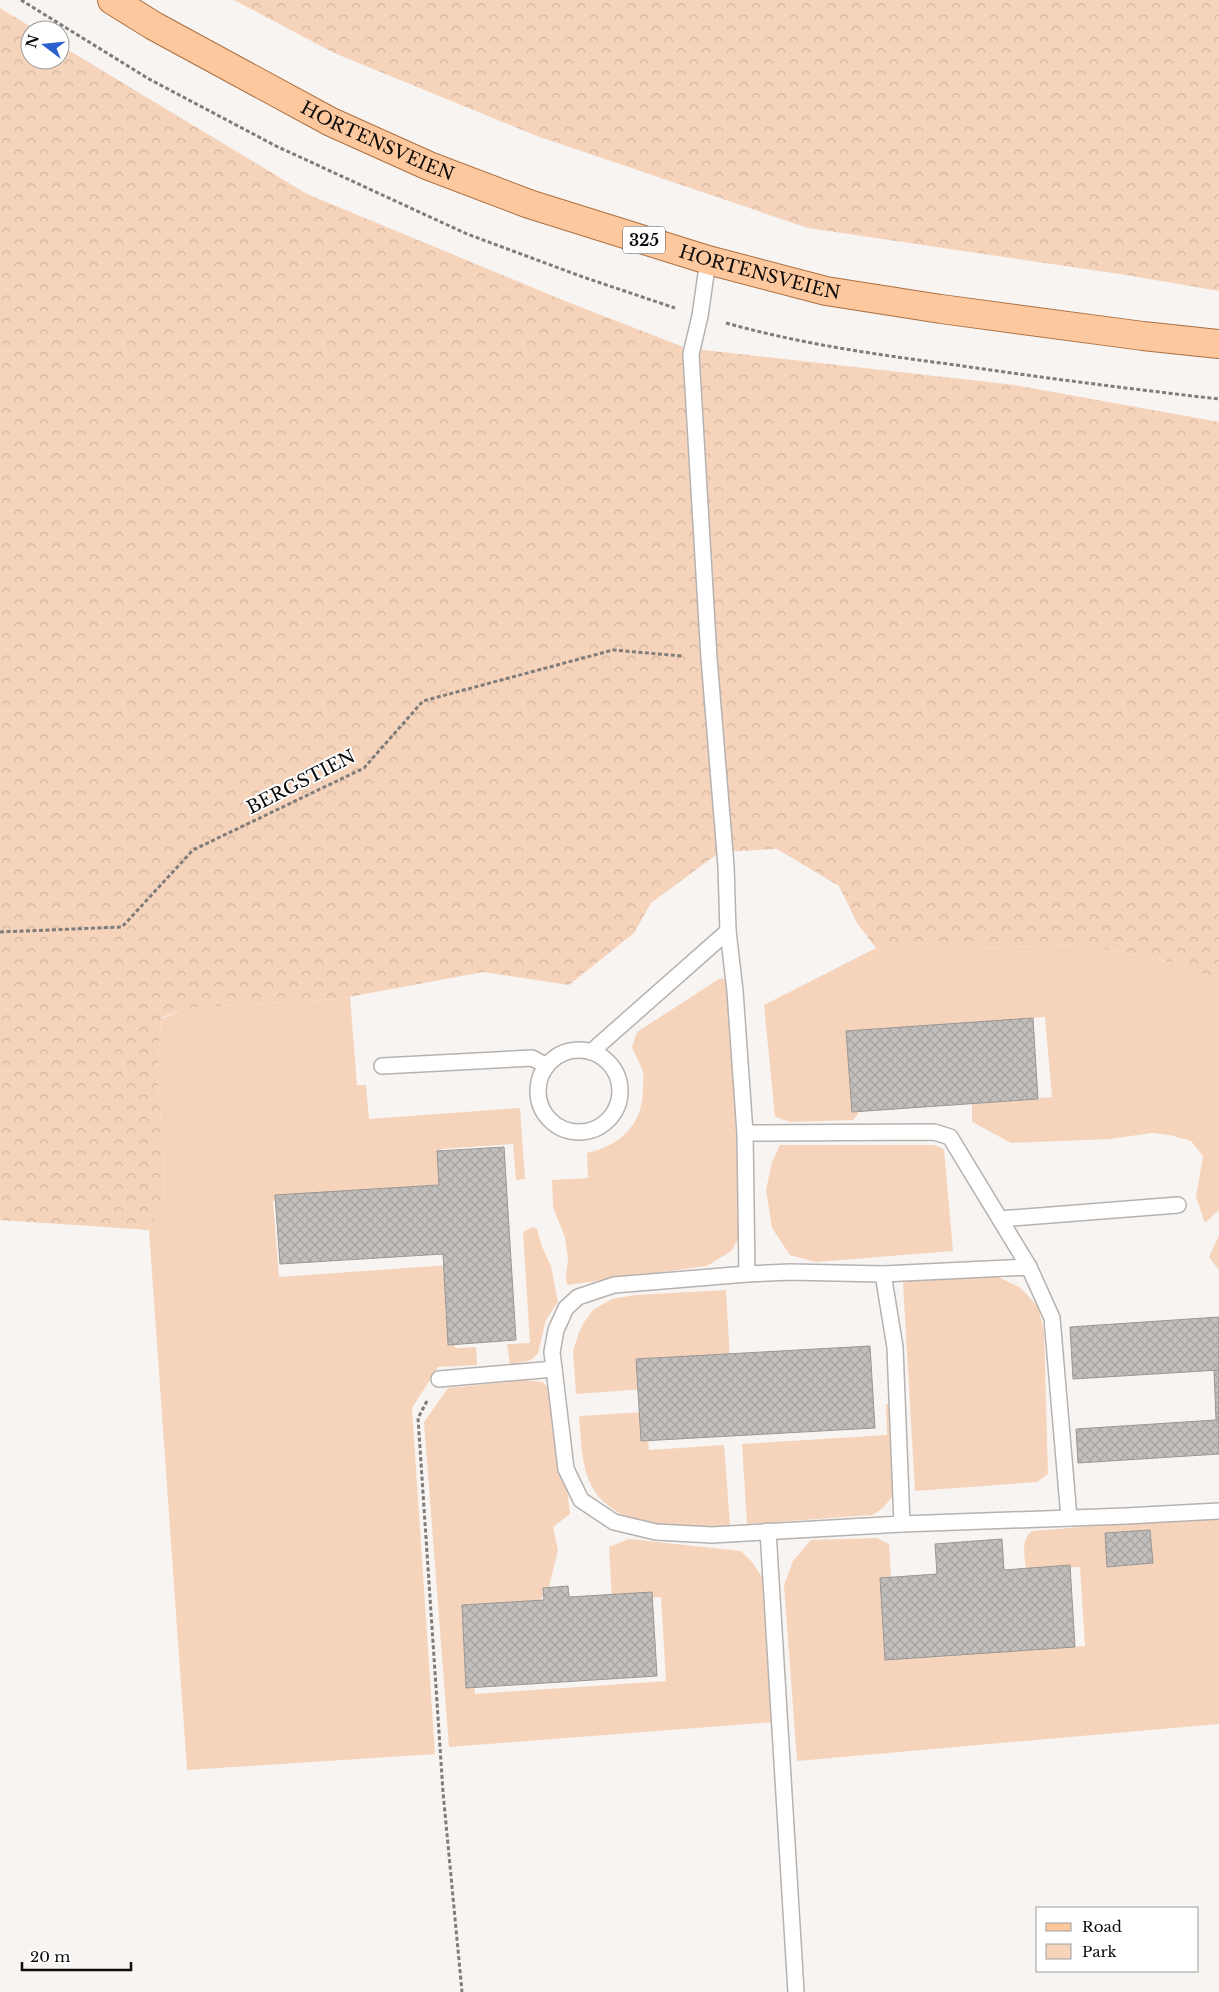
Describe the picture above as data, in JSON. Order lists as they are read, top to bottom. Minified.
{"streets":{"main road":["HORTENSVEIEN","325"],"path":["BERGSTIEN"]},"legend":["Road","Park"],"scale_bar":"20 m","north":"left"}
